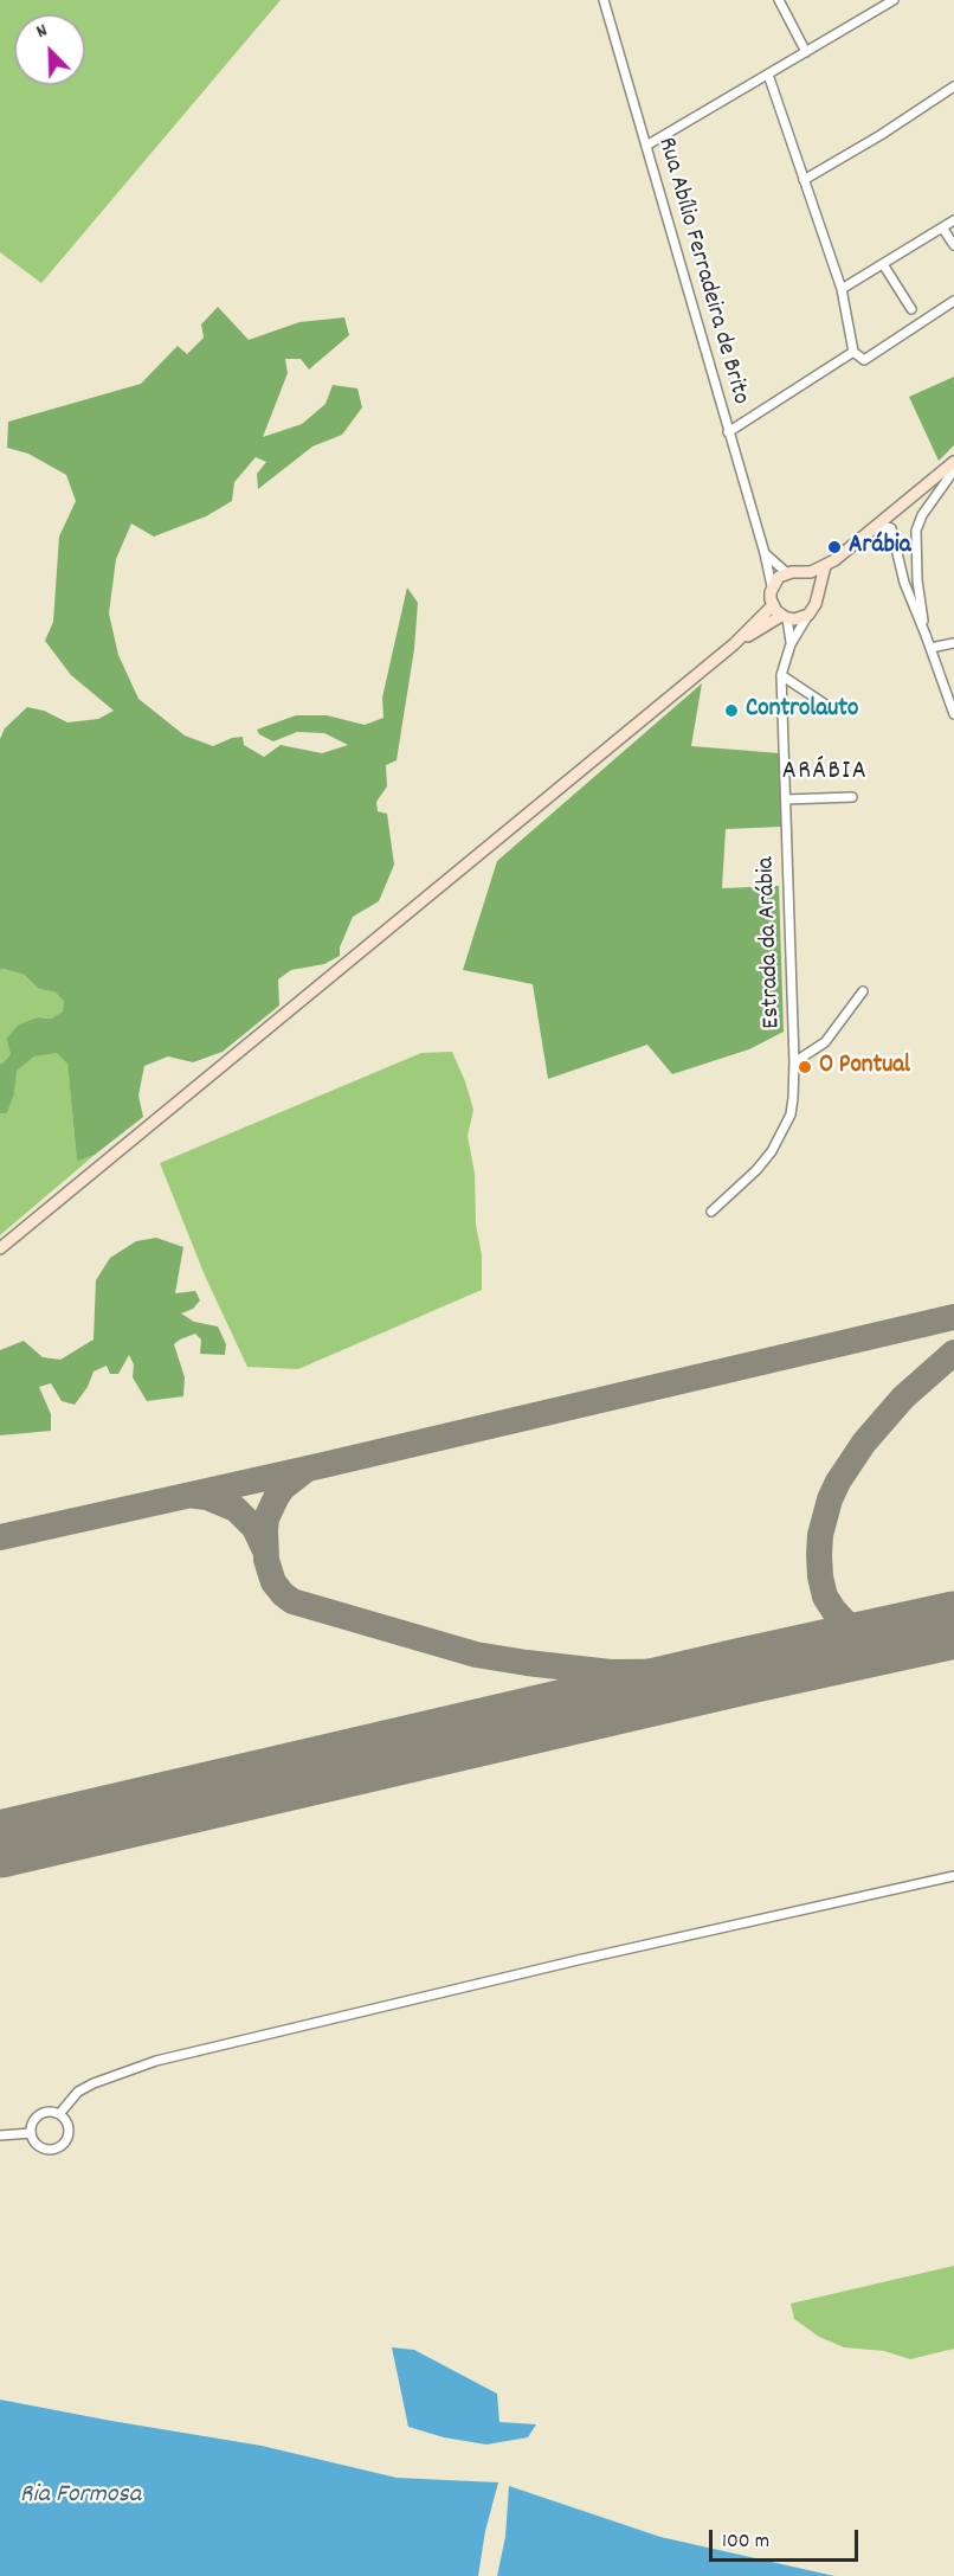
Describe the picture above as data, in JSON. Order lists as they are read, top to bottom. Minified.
{"streets":{"street":["Rua Abílio Ferradeira de Brito","Estrada da Arábia"]},"districts":["ARÁBIA"],"water":["Ria Formosa"],"places":["Arábia","Controlauto","O Pontual"],"scale_bar":"100 m","north":"top left"}
